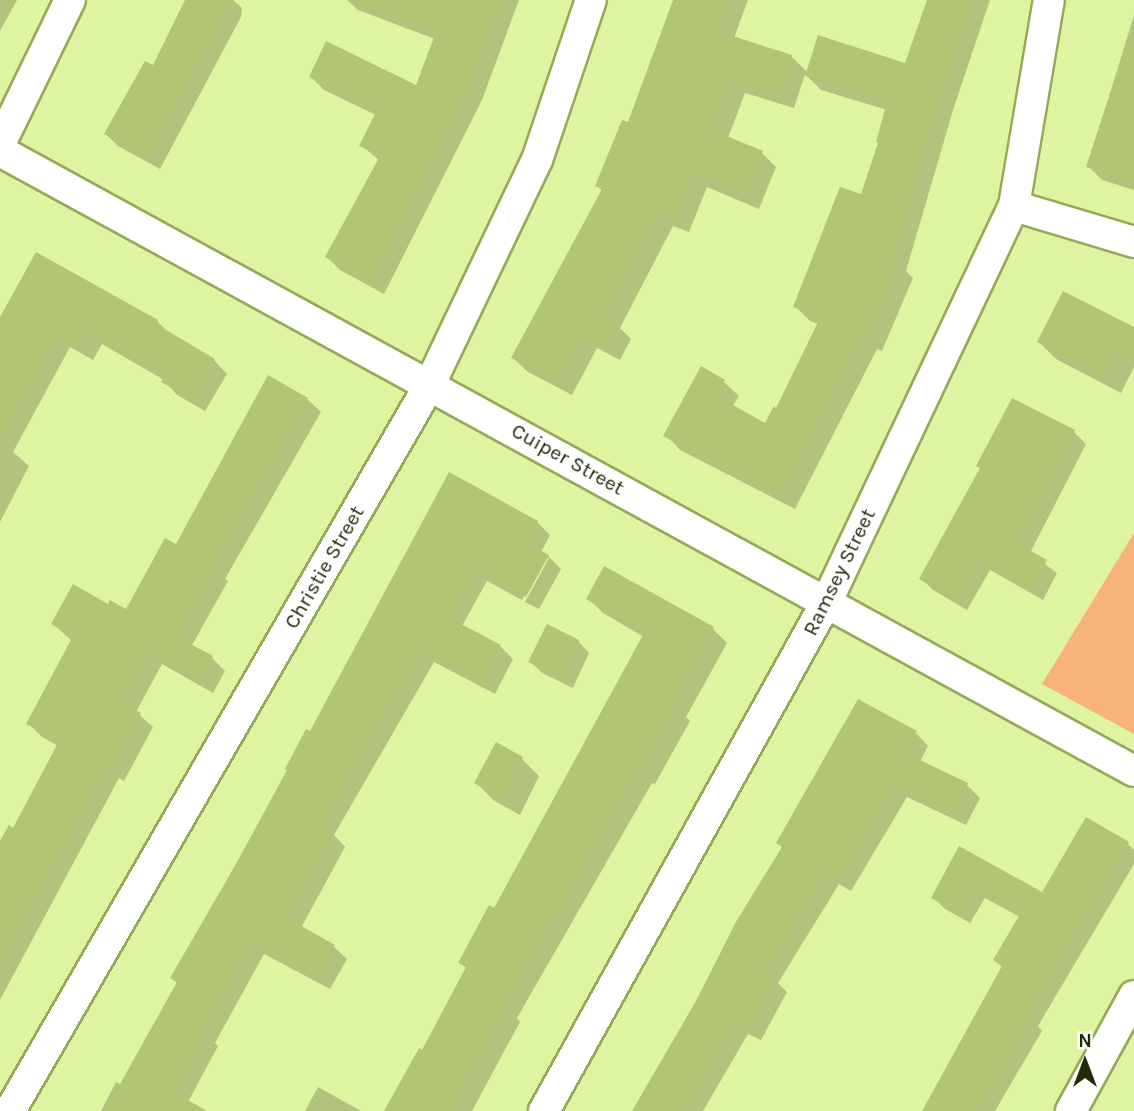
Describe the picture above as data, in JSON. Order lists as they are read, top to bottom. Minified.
{"streets":{"street":["Cuiper Street","Christie Street","Ramsey Street"]},"crossings":[["Cuiper Street","Christie Street"],["Cuiper Street","Ramsey Street"]],"north":"top"}
